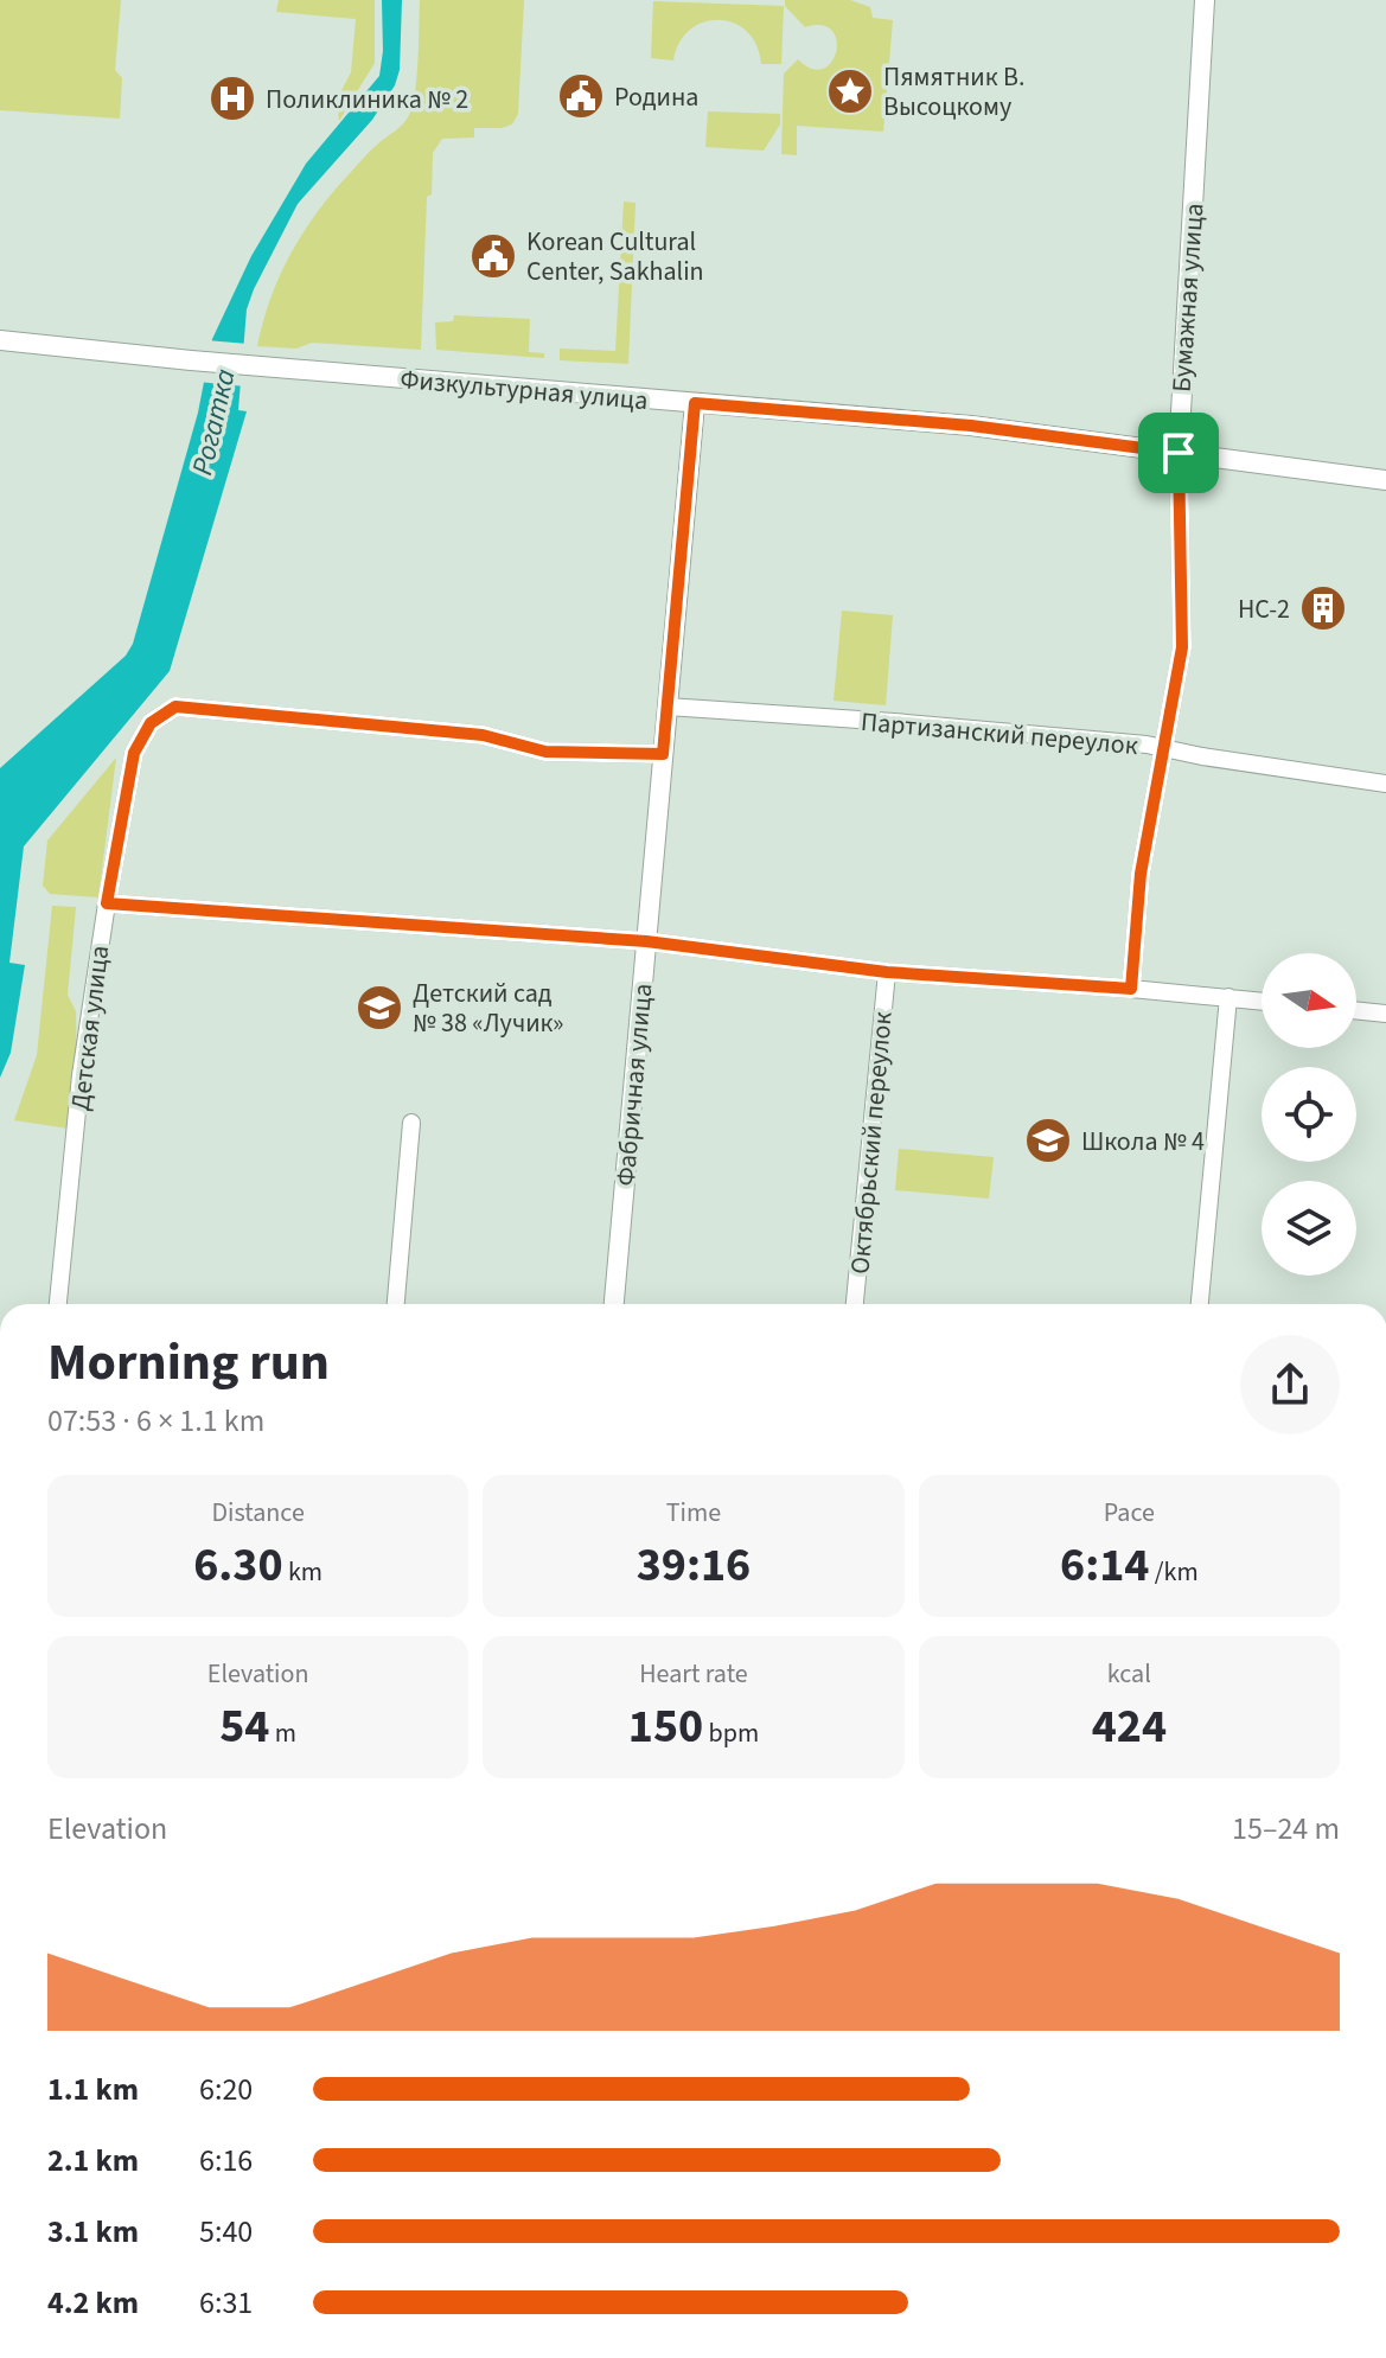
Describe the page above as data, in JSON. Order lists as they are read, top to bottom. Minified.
{"streets":{"street":["Бумажная улица","Физкультурная улица","Партизанский переулок","Детская улица","Фабричная улица","Октябрьский переулок"]},"crossings":[["Бумажная улица","Физкультурная улица"],["Бумажная улица","Партизанский переулок"],["Физкультурная улица","Фабричная улица"],["Партизанский переулок","Фабричная улица"],["Детская улица","Фабричная улица"]],"water":["Рогатка"],"places":{"place":["Пямятник В. Высоцкому"],"public building":["Родина","Korean Cultural Center, Sakhalin"],"hospital":["Поликлиника № 2"],"building":["НС-2"],"school or university":["Детский сад № 38 «Лучик»","Школа № 4"]},"north":"right","page":{"heading":["Morning run","07:53 · 6 × 1.1 km"],"stats":[["Distance","6.30 km"],["Time","39:16"],["Pace","6:14 /km"],["Elevation","54 m"],["Heart rate","150 bpm"],["kcal","424"]],"chart":["Elevation","15–24 m"],"list":[{"name":"1.1 km","note":"6:20"},{"name":"2.1 km","note":"6:16"},{"name":"3.1 km","note":"5:40"},{"name":"4.2 km","note":"6:31"}]}}
